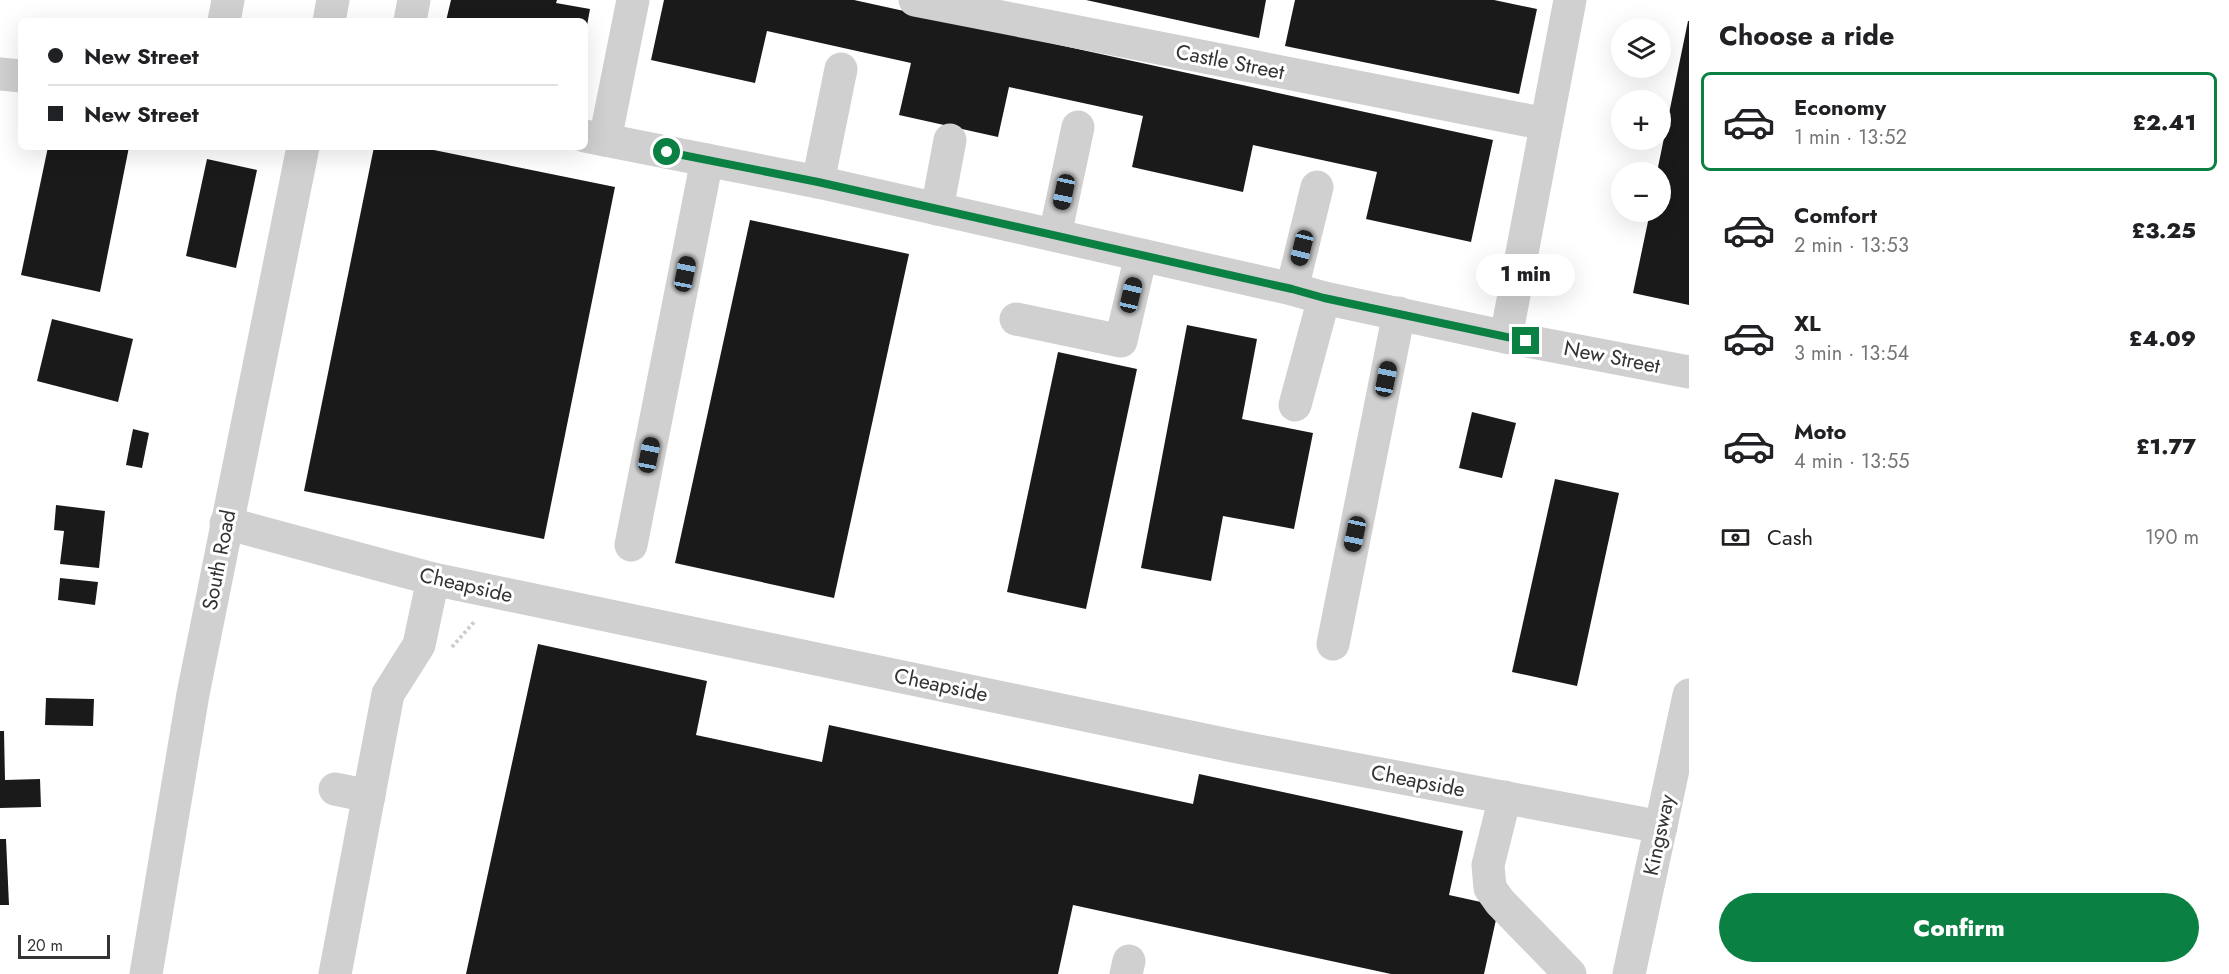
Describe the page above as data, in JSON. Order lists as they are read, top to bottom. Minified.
{"streets":{"street":["Castle Street","New Street","South Road","Cheapside","Kingsway"]},"crossings":[["South Road","Cheapside"],["Cheapside","Kingsway"]],"scale_bar":"20 m","page":{"heading":"Choose a ride","map_buttons":["+","−"],"banner":["New Street","New Street"],"list":[{"name":"Economy","note":"1 min · 13:52","value":"£2.41"},{"name":"Comfort","note":"2 min · 13:53","value":"£3.25"},{"name":"XL","note":"3 min · 13:54","value":"£4.09"},{"name":"Moto","note":"4 min · 13:55","value":"£1.77"}],"bubble":"1 min","pay":["Cash","190 m"],"buttons":"Confirm","scale":"20 m"}}
